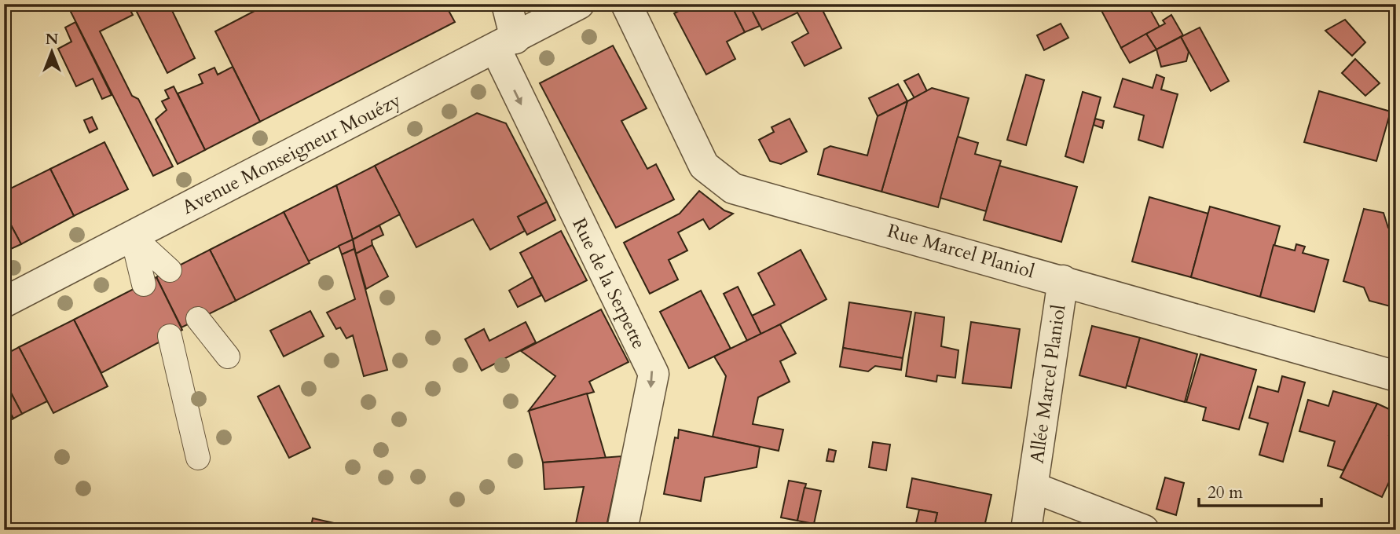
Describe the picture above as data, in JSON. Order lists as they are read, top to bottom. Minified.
{"streets":{"street":["Avenue Monseigneur Mouézy","Rue Marcel Planiol","Rue de la Serpette","Allée Marcel Planiol"]},"crossings":[["Avenue Monseigneur Mouézy","Rue de la Serpette"],["Rue Marcel Planiol","Allée Marcel Planiol"]],"one_way":["Rue de la Serpette"],"scale_bar":"20 m","north":"top"}
